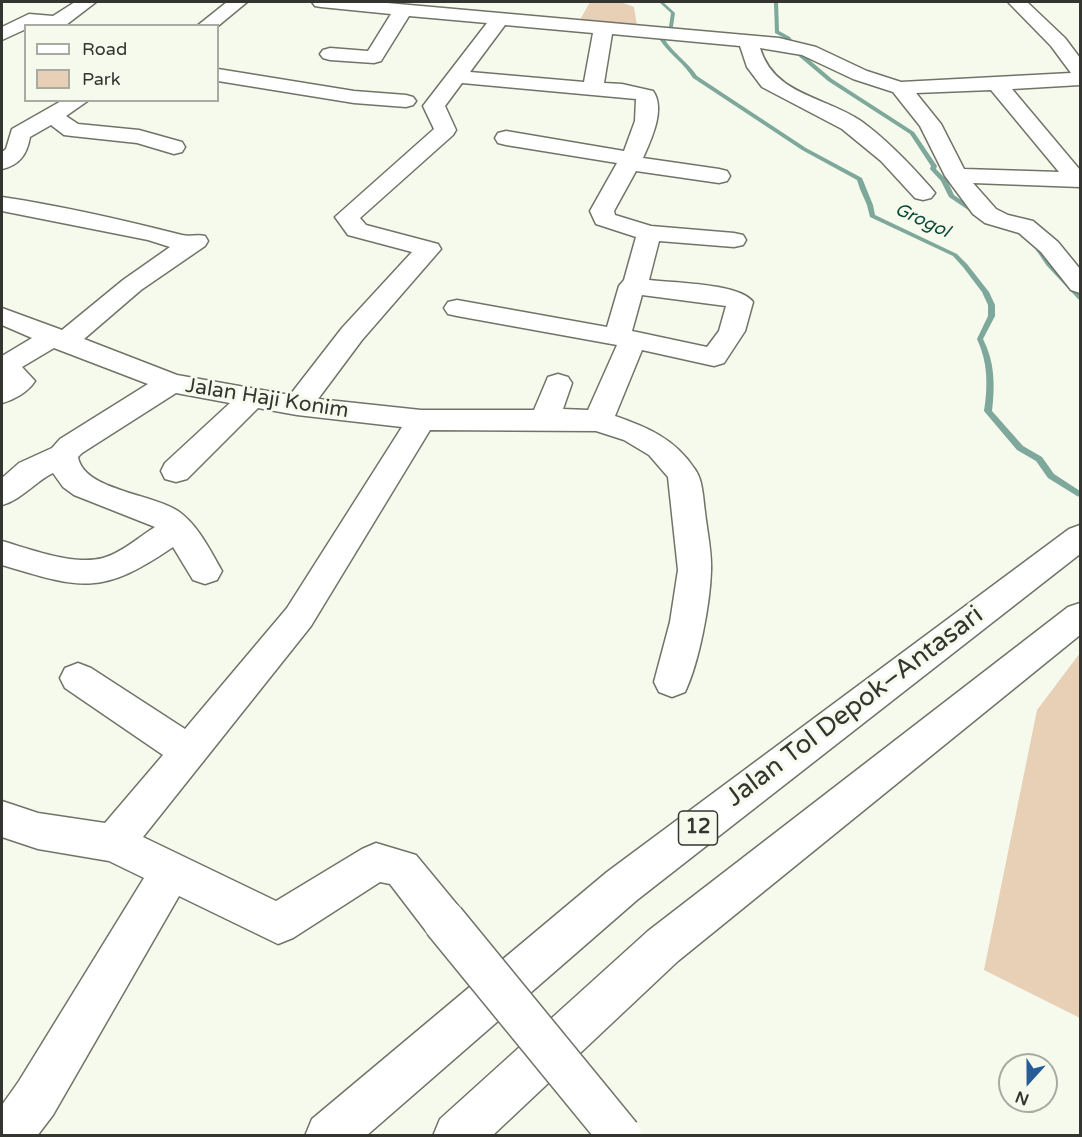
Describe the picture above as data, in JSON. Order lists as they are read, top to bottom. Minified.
{"streets":{"main road":["Jalan Haji Konim","Jalan Tol Depok–Antasari","12"]},"water":["Grogol"],"legend":["Road","Park"],"north":"bottom"}
